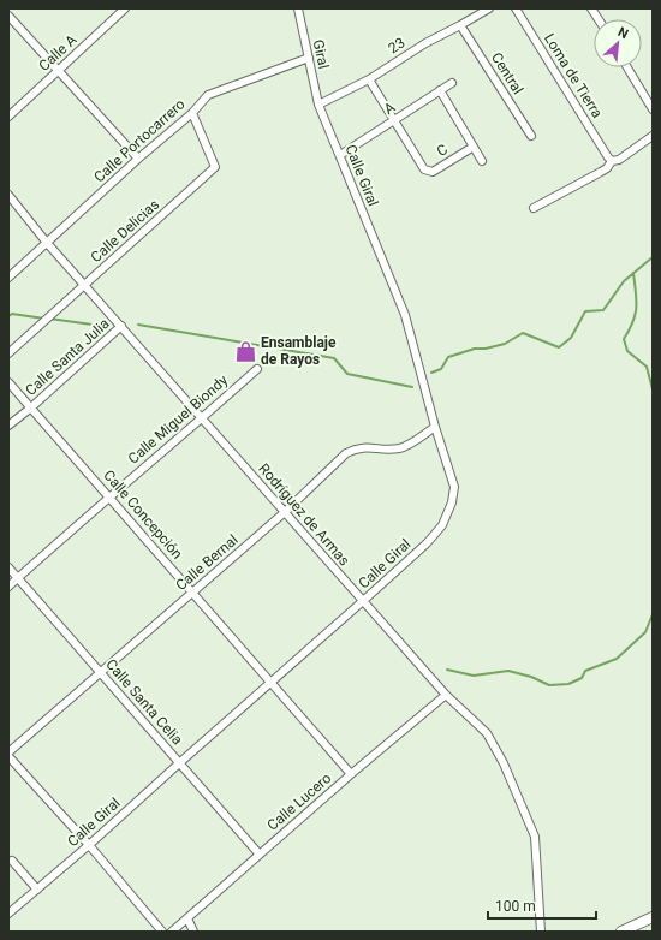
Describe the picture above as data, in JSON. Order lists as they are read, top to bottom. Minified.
{"streets":{"street":["23","Calle A","Giral","Central","Loma de Tierra","A","Calle Portocarrero","C","Calle Giral","Calle Delicias","Calle Santa Julia","Calle Miguel Biondy","Calle Concepción","Rodríguez de Armas","Calle Bernal","Calle Santa Celia","Calle Lucero"]},"crossings":[["23","Giral"],["23","Central"],["23","Calle Giral"],["Giral","Calle Portocarrero"],["Giral","Calle Giral"],["A","C"],["A","Calle Giral"],["Calle Portocarrero","Calle Delicias"],["Calle Portocarrero","Rodríguez de Armas"],["Calle Giral","Calle Concepción"],["Calle Giral","Rodríguez de Armas"],["Calle Giral","Calle Bernal"],["Calle Giral","Calle Santa Celia"],["Calle Delicias","Rodríguez de Armas"],["Calle Santa Julia","Calle Concepción"],["Calle Santa Julia","Rodríguez de Armas"],["Calle Miguel Biondy","Calle Concepción"],["Calle Miguel Biondy","Rodríguez de Armas"],["Calle Miguel Biondy","Calle Santa Celia"],["Calle Concepción","Calle Bernal"],["Calle Concepción","Calle Lucero"],["Rodríguez de Armas","Calle Bernal"],["Rodríguez de Armas","Calle Lucero"],["Calle Bernal","Calle Santa Celia"],["Calle Santa Celia","Calle Lucero"]],"places":{"shop":["Ensamblaje de Rayos"]},"scale_bar":"100 m","north":"top right"}
